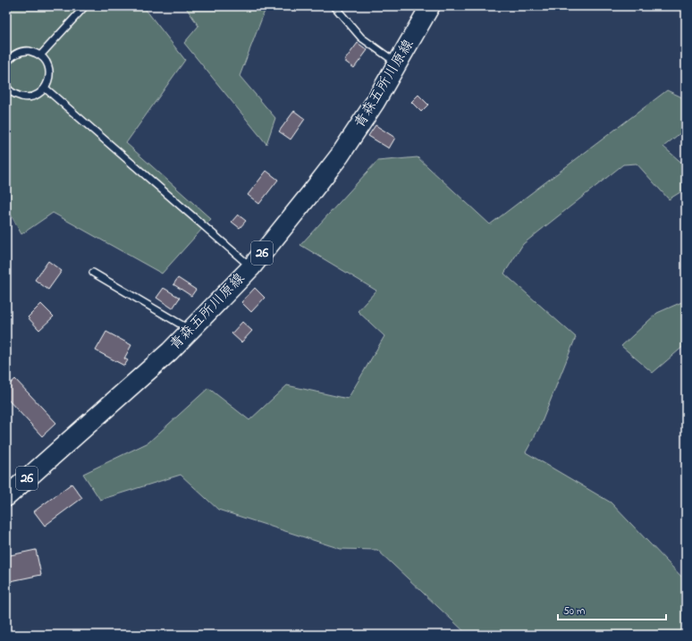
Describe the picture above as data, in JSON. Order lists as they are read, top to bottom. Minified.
{"streets":{"main road":["青森五所川原線","26"]},"scale_bar":"50 m"}
